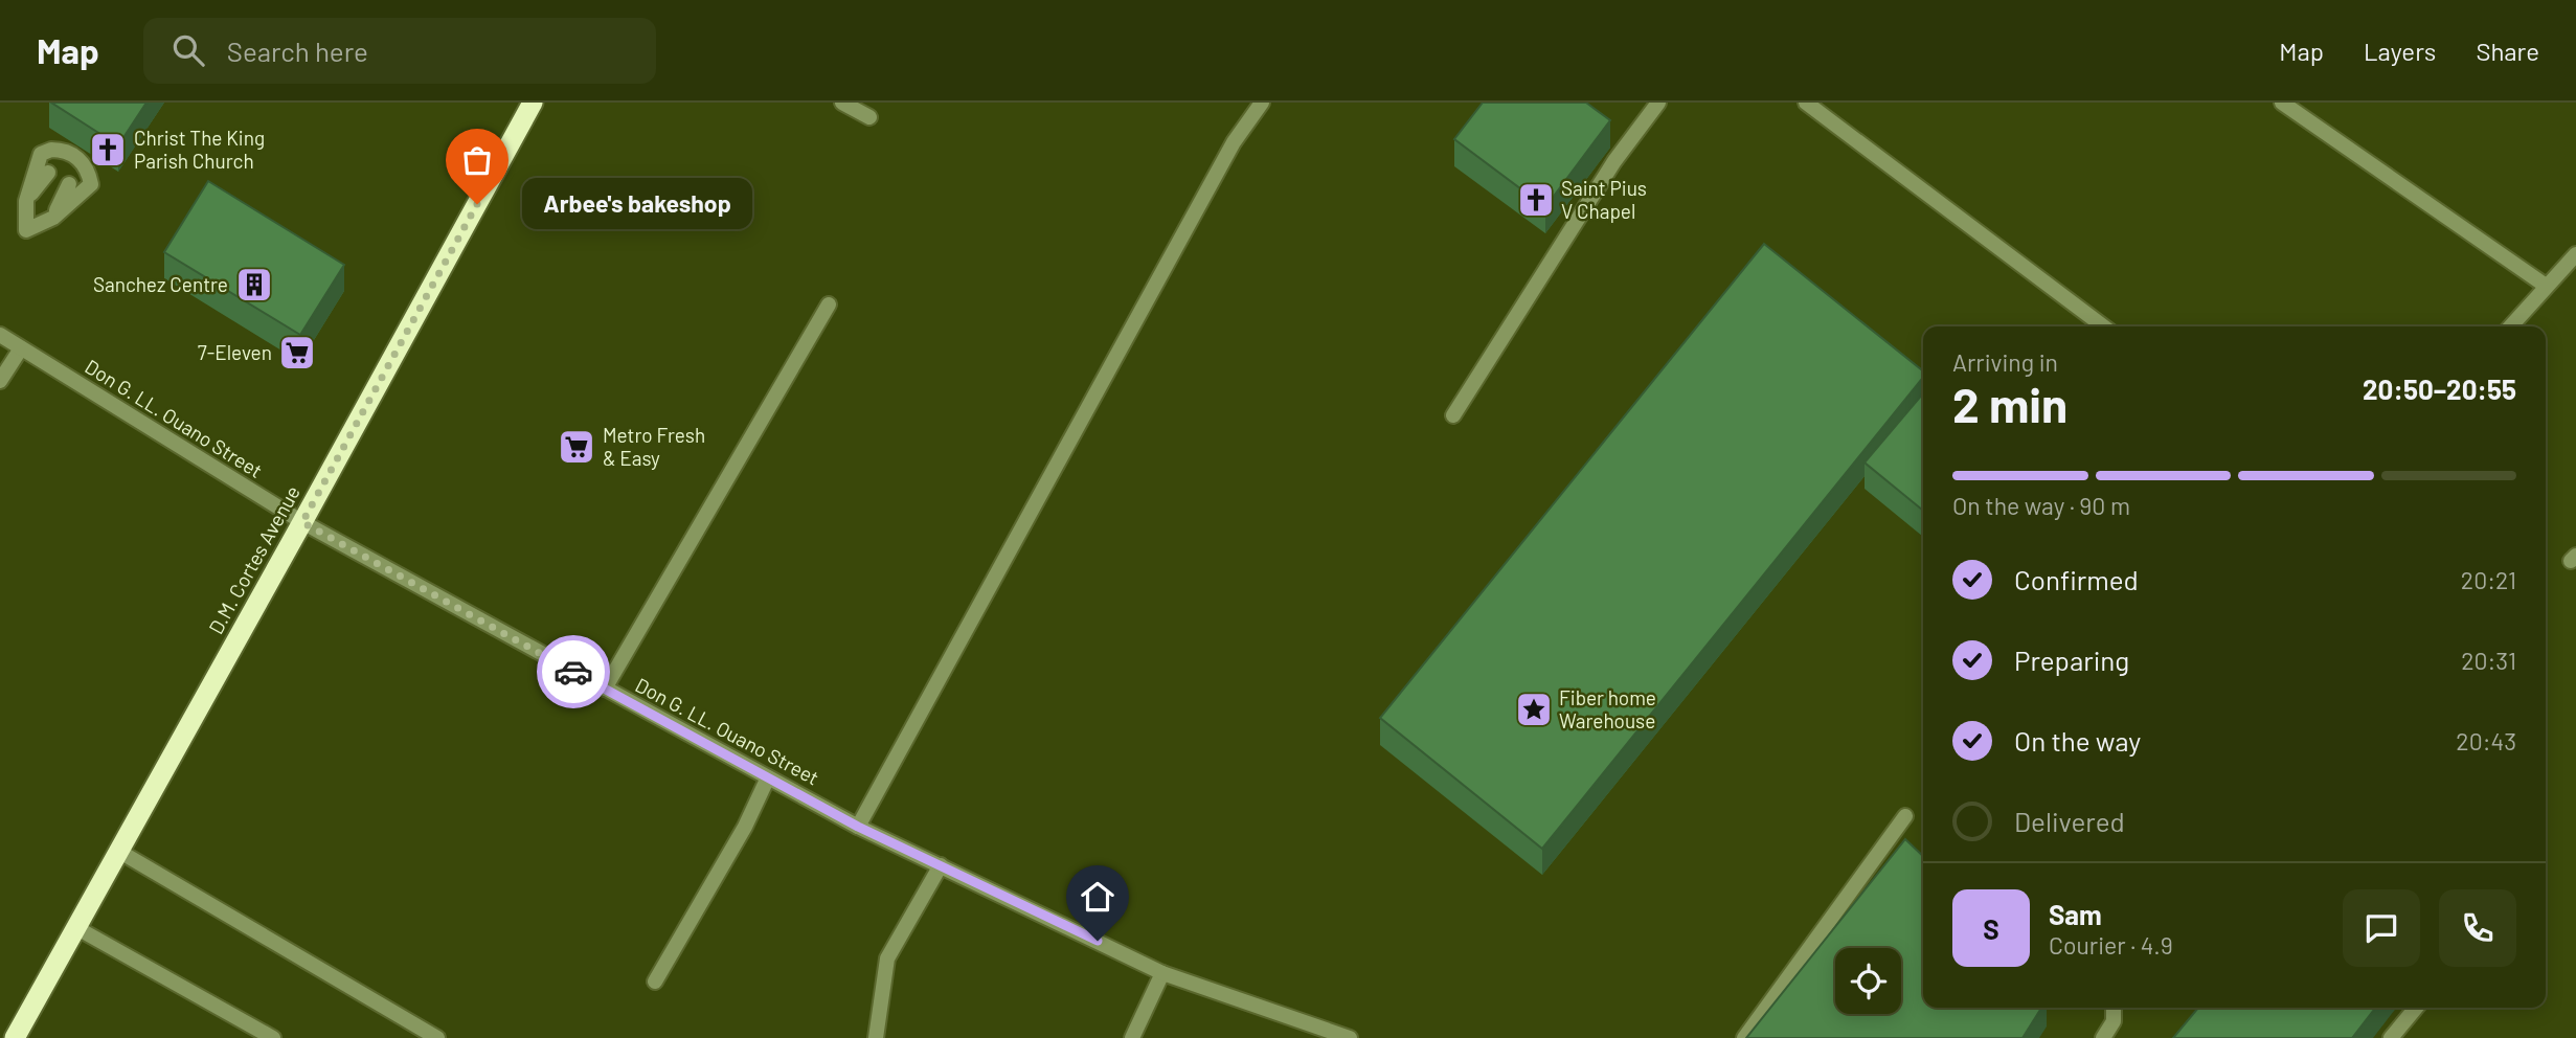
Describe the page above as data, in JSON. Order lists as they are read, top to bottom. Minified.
{"streets":{"highway":["D.M. Cortes Avenue"],"street":["Don G. LL. Ouano Street"]},"crossings":[["Don G. LL. Ouano Street","D.M. Cortes Avenue"]],"places":{"church":["Christ The King Parish Church","Saint Pius V Chapel"],"other":["Arbee's bakeshop"],"building":["Sanchez Centre"],"supermarket":["7-Eleven","Metro Fresh & Easy"],"place":["Fiber home Warehouse"]},"page":{"header":"Map","search":"Search here","nav":["Map","Layers","Share"],"bubble":"Arbee's bakeshop","heading":["2 min","Arriving in","20:50–20:55"],"panel":["Sam","Courier · 4.9"],"bar":"On the way · 90 m","list":[["Confirmed","20:21"],["Preparing","20:31"],["On the way","20:43"],"Delivered"],"round":"S"}}
